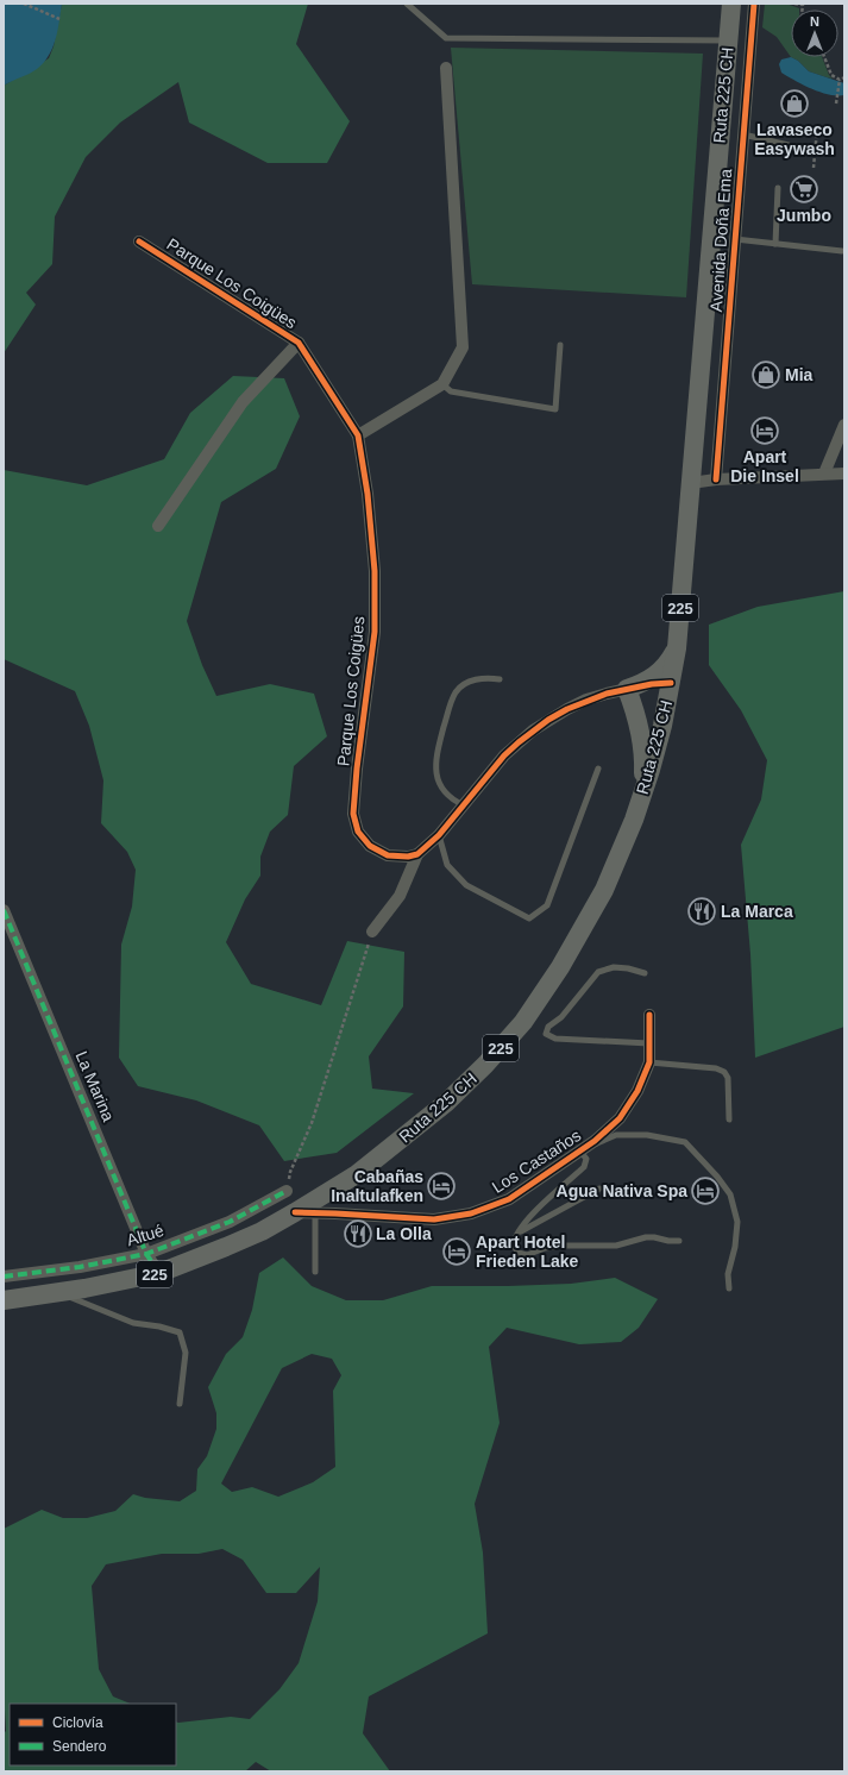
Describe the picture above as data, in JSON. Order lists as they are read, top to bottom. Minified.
{"streets":{"main road":["Ruta 225 CH","225"],"street":["Avenida Doña Ema","Parque Los Coigües","La Marina","Los Castaños","Altué"]},"crossings":[["Ruta 225 CH","225"],["Ruta 225 CH","Los Castaños"],["225","La Marina"],["225","Los Castaños"],["La Marina","Altué"]],"places":{"shop":["Lavaseco Easywash","Mia"],"supermarket":["Jumbo"],"hotel":["Apart Die Insel","Cabañas Inaltulafken","Agua Nativa Spa","Apart Hotel Frieden Lake"],"restaurant":["La Marca","La Olla"]},"legend":["Ciclovía","Sendero"],"north":"top"}
